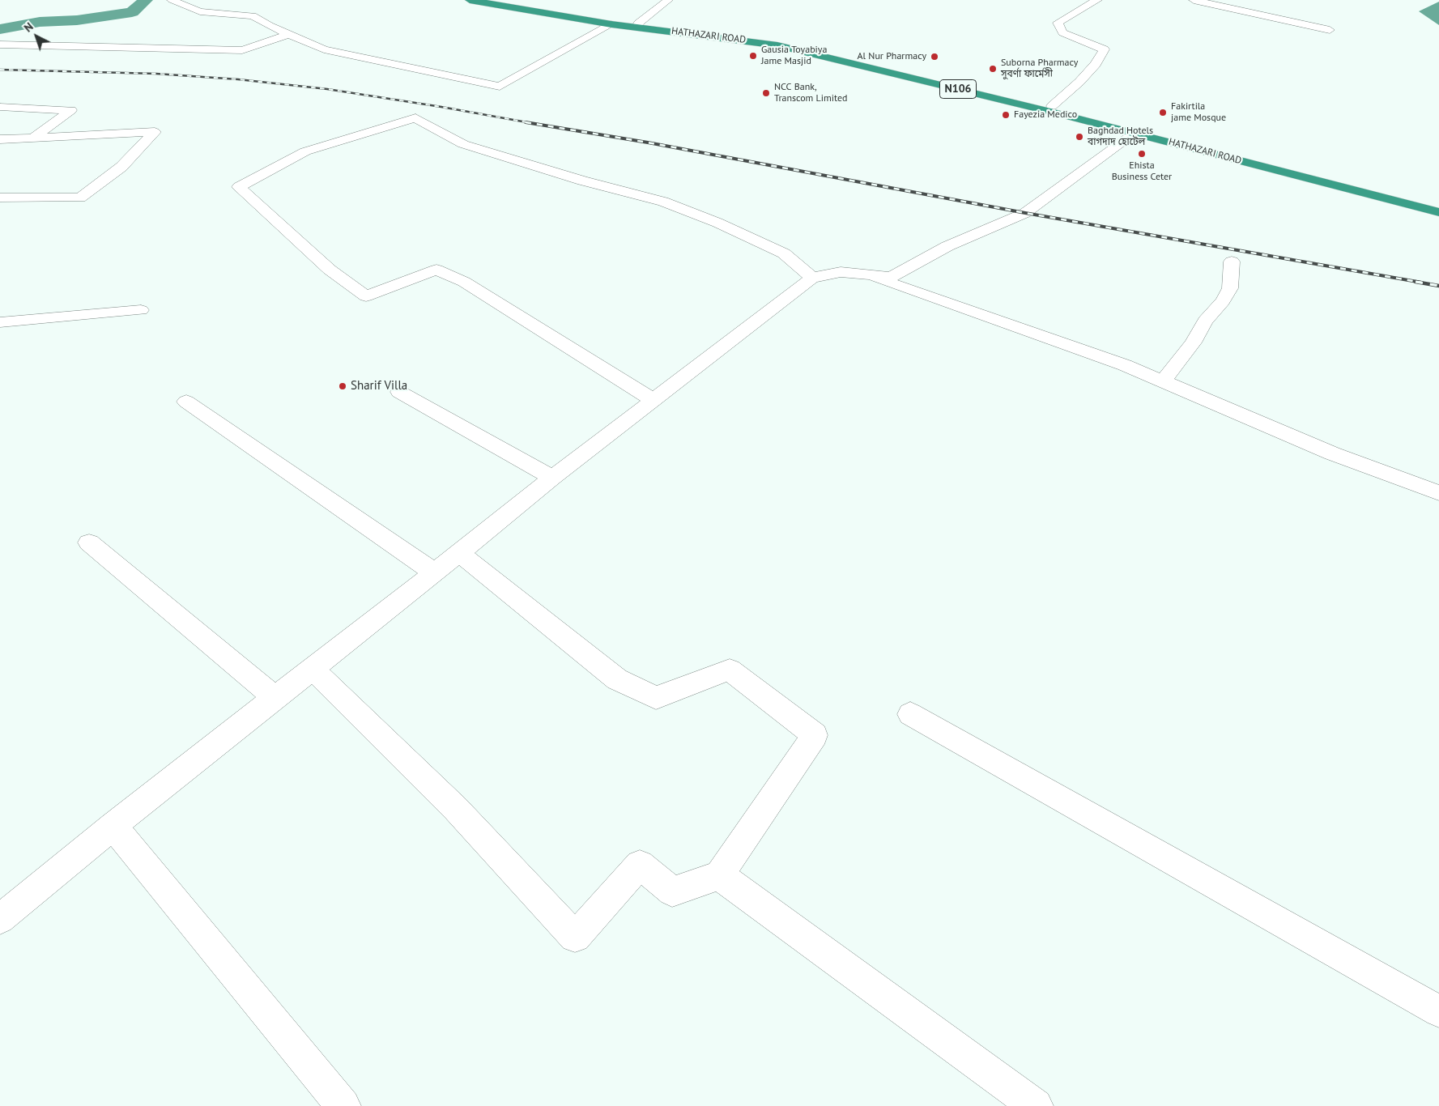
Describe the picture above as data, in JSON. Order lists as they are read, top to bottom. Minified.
{"streets":{"highway":["HATHAZARI ROAD","N106"]},"places":["Gausia Toyabiya Jame Masjid","Al Nur Pharmacy","Suborna Pharmacy সুবর্ণা ফার্মেসী","NCC Bank, Transcom Limited","Fakirtila jame Mosque","Fayezia Medico","Baghdad Hotels বাগদাদ হোটেল","Ehista Business Ceter","Sharif Villa"],"north":"top left"}
